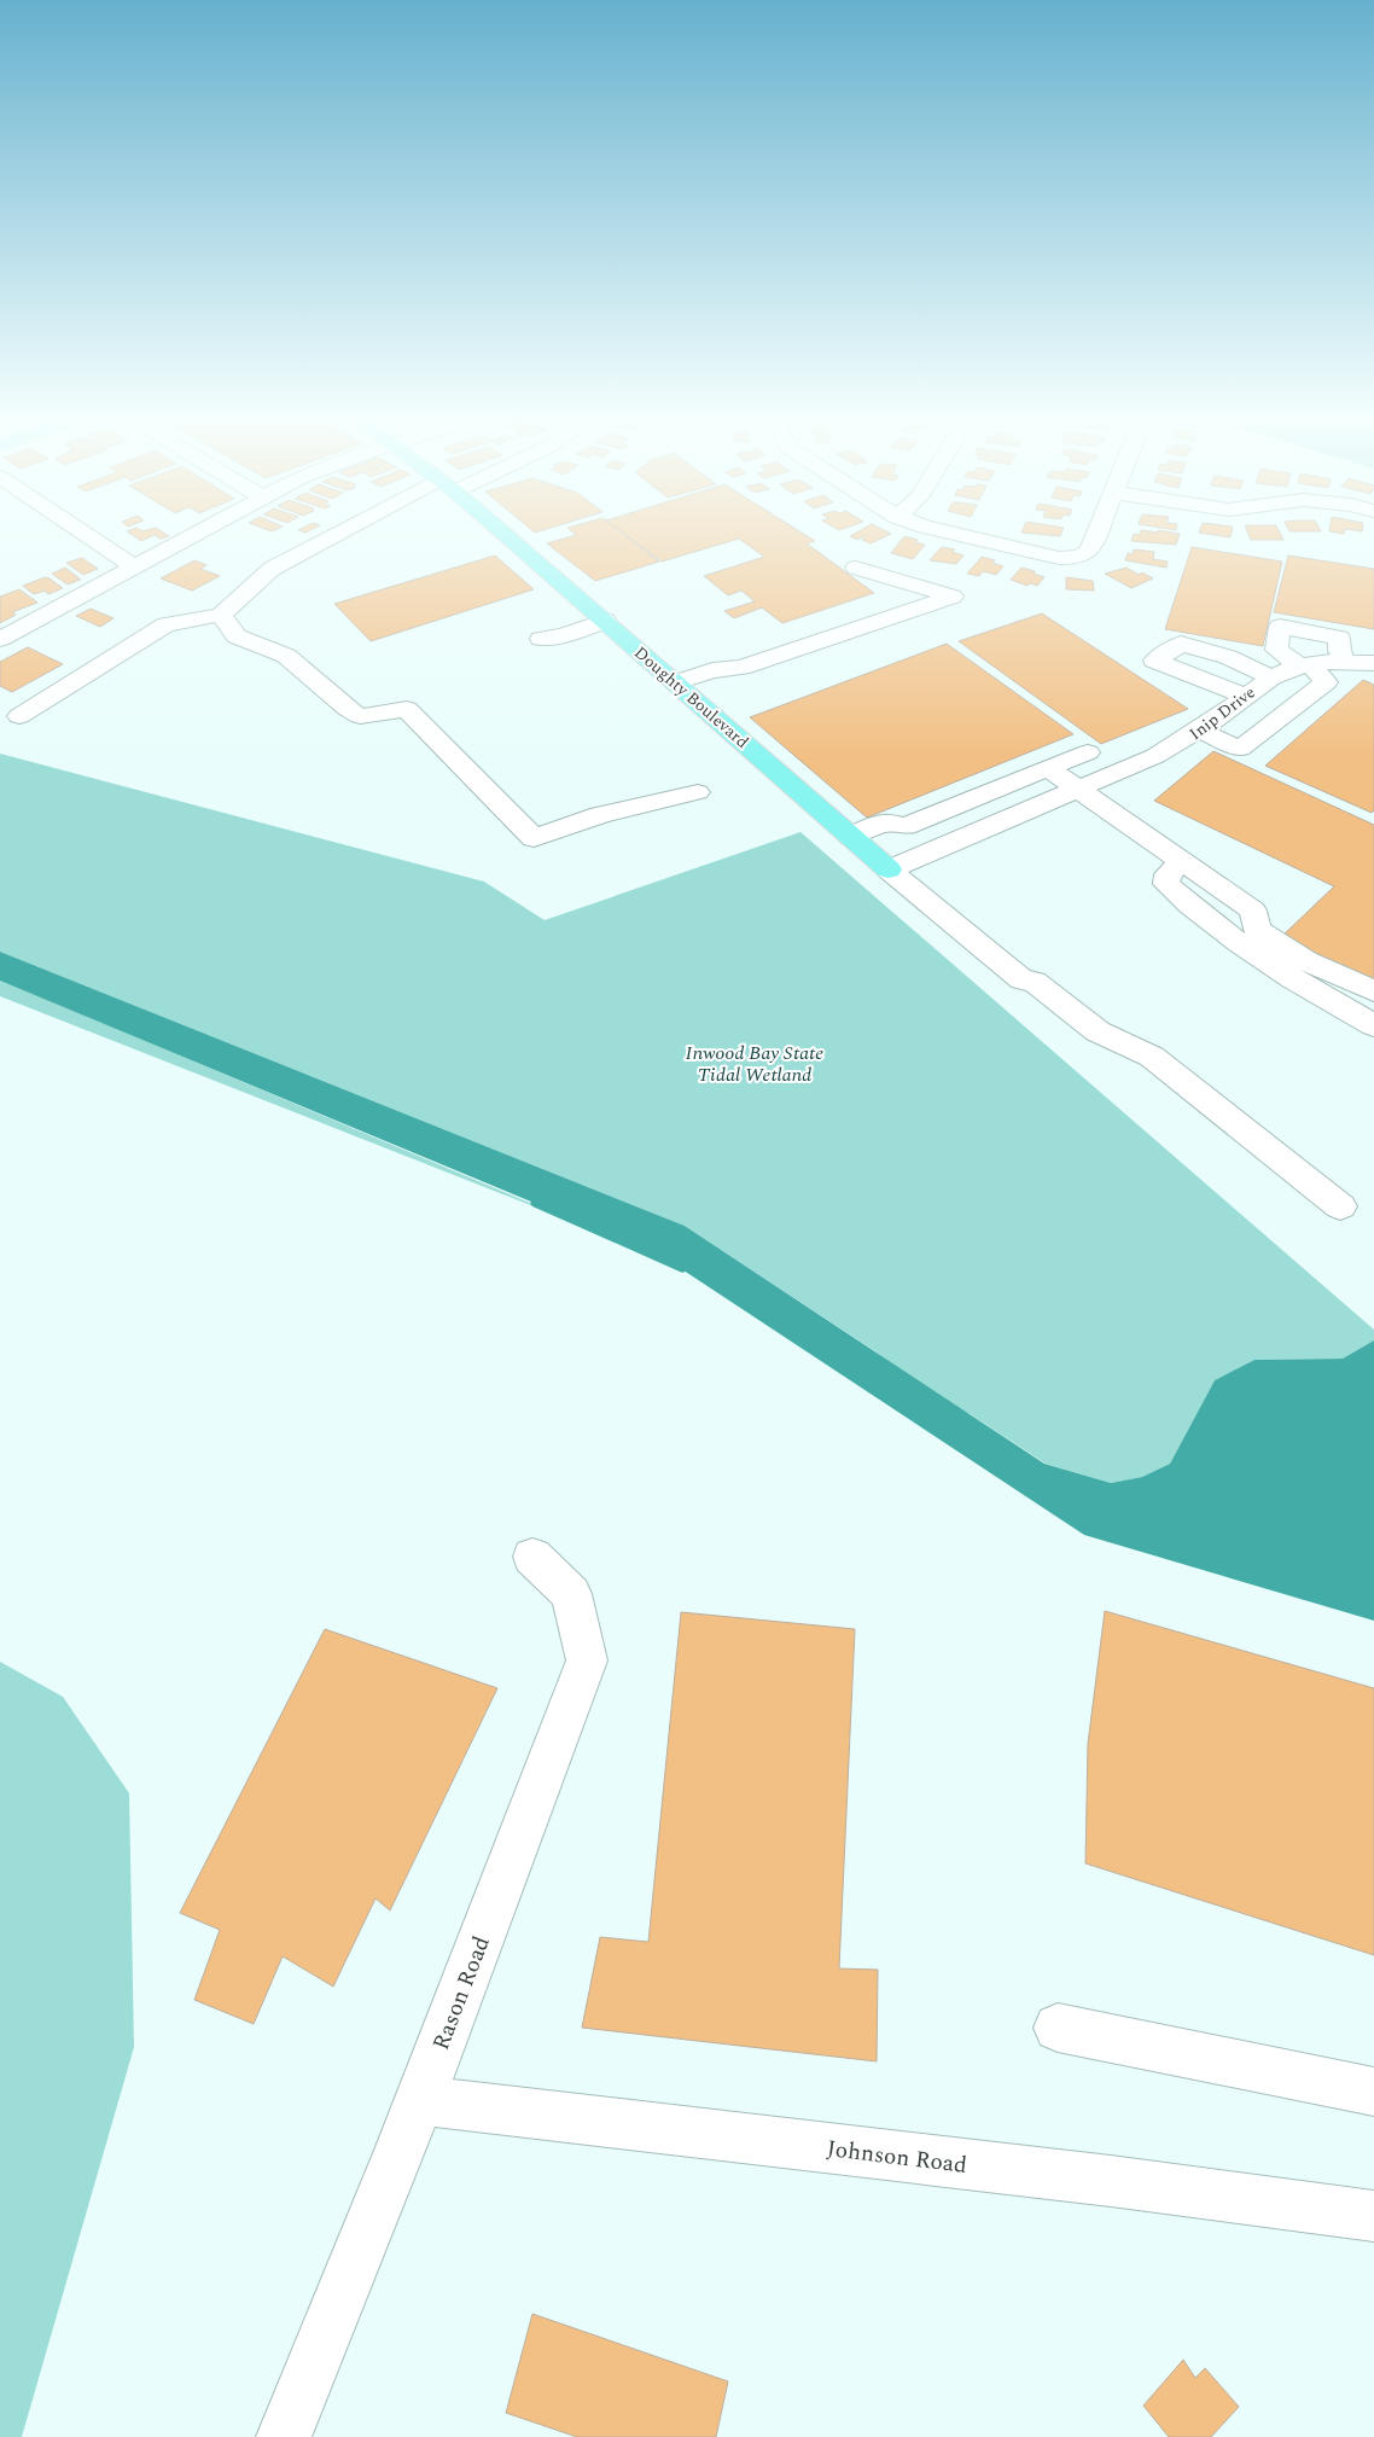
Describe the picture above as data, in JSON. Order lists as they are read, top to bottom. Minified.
{"streets":{"main road":["Doughty Boulevard"],"street":["Inip Drive","Rason Road","Johnson Road"]},"crossings":[["Doughty Boulevard","Inip Drive"],["Rason Road","Johnson Road"]],"parks":["Inwood Bay State Tidal Wetland"]}
